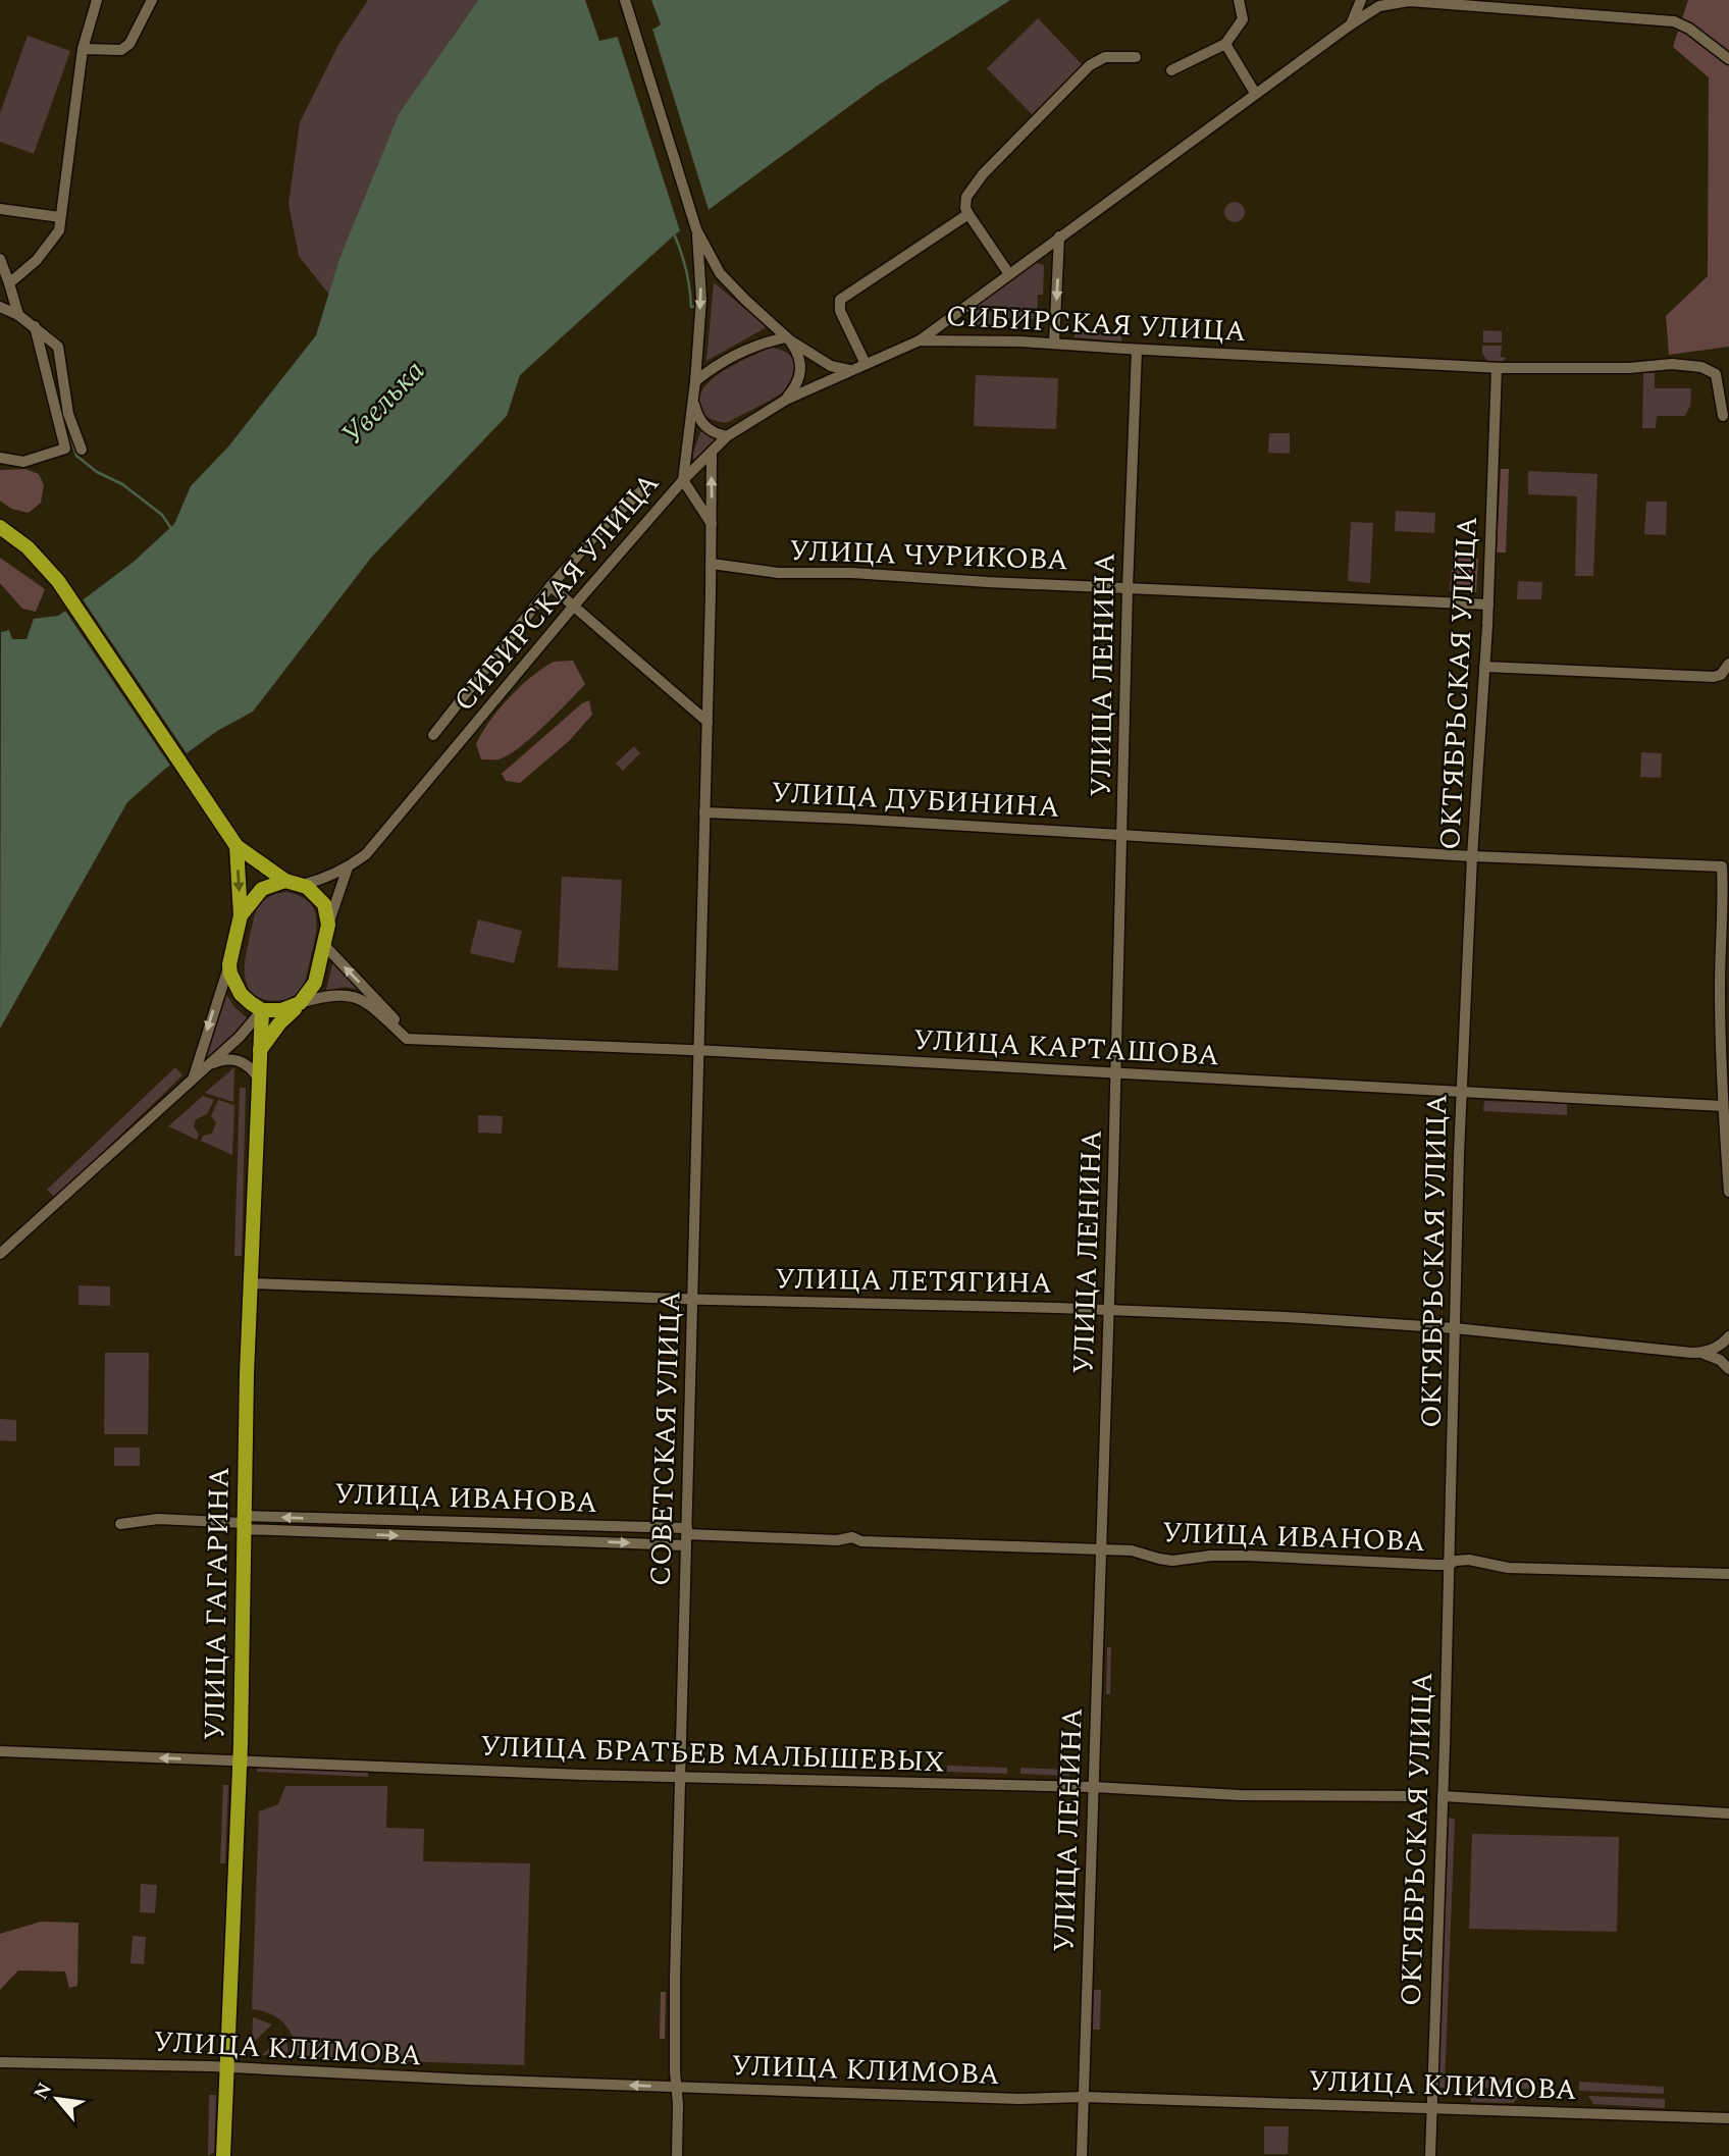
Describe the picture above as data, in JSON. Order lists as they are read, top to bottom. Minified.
{"streets":{"main road":["УЛИЦА ГАГАРИНА"],"street":["СИБИРСКАЯ УЛИЦА","УЛИЦА ЧУРИКОВА","УЛИЦА ЛЕНИНА","ОКТЯБРЬСКАЯ УЛИЦА","УЛИЦА ДУБИНИНА","УЛИЦА КАРТАШОВА","УЛИЦА ЛЕТЯГИНА","СОВЕТСКАЯ УЛИЦА","УЛИЦА ИВАНОВА","УЛИЦА БРАТЬЕВ МАЛЫШЕВЫХ","УЛИЦА КЛИМОВА"]},"crossings":[["СИБИРСКАЯ УЛИЦА","УЛИЦА ЛЕНИНА"],["СИБИРСКАЯ УЛИЦА","ОКТЯБРЬСКАЯ УЛИЦА"],["СИБИРСКАЯ УЛИЦА","СОВЕТСКАЯ УЛИЦА"],["СИБИРСКАЯ УЛИЦА","УЛИЦА ГАГАРИНА"],["УЛИЦА ЧУРИКОВА","УЛИЦА ЛЕНИНА"],["УЛИЦА ЧУРИКОВА","ОКТЯБРЬСКАЯ УЛИЦА"],["УЛИЦА ЧУРИКОВА","СОВЕТСКАЯ УЛИЦА"],["УЛИЦА ЛЕНИНА","УЛИЦА ДУБИНИНА"],["УЛИЦА ЛЕНИНА","УЛИЦА КАРТАШОВА"],["УЛИЦА ЛЕНИНА","УЛИЦА ЛЕТЯГИНА"],["УЛИЦА ЛЕНИНА","УЛИЦА ИВАНОВА"],["УЛИЦА ЛЕНИНА","УЛИЦА БРАТЬЕВ МАЛЫШЕВЫХ"],["УЛИЦА ЛЕНИНА","УЛИЦА КЛИМОВА"],["ОКТЯБРЬСКАЯ УЛИЦА","УЛИЦА ДУБИНИНА"],["ОКТЯБРЬСКАЯ УЛИЦА","УЛИЦА КАРТАШОВА"],["ОКТЯБРЬСКАЯ УЛИЦА","УЛИЦА ЛЕТЯГИНА"],["ОКТЯБРЬСКАЯ УЛИЦА","УЛИЦА ИВАНОВА"],["ОКТЯБРЬСКАЯ УЛИЦА","УЛИЦА КЛИМОВА"],["УЛИЦА ДУБИНИНА","УЛИЦА КАРТАШОВА"],["УЛИЦА ДУБИНИНА","СОВЕТСКАЯ УЛИЦА"],["УЛИЦА КАРТАШОВА","СОВЕТСКАЯ УЛИЦА"],["УЛИЦА ЛЕТЯГИНА","СОВЕТСКАЯ УЛИЦА"],["УЛИЦА ЛЕТЯГИНА","УЛИЦА ГАГАРИНА"],["СОВЕТСКАЯ УЛИЦА","УЛИЦА ИВАНОВА"],["СОВЕТСКАЯ УЛИЦА","УЛИЦА БРАТЬЕВ МАЛЫШЕВЫХ"],["СОВЕТСКАЯ УЛИЦА","УЛИЦА КЛИМОВА"],["УЛИЦА ИВАНОВА","УЛИЦА ГАГАРИНА"],["УЛИЦА ГАГАРИНА","УЛИЦА БРАТЬЕВ МАЛЫШЕВЫХ"],["УЛИЦА ГАГАРИНА","УЛИЦА КЛИМОВА"]],"water":["Увелька"],"north":"top left"}
